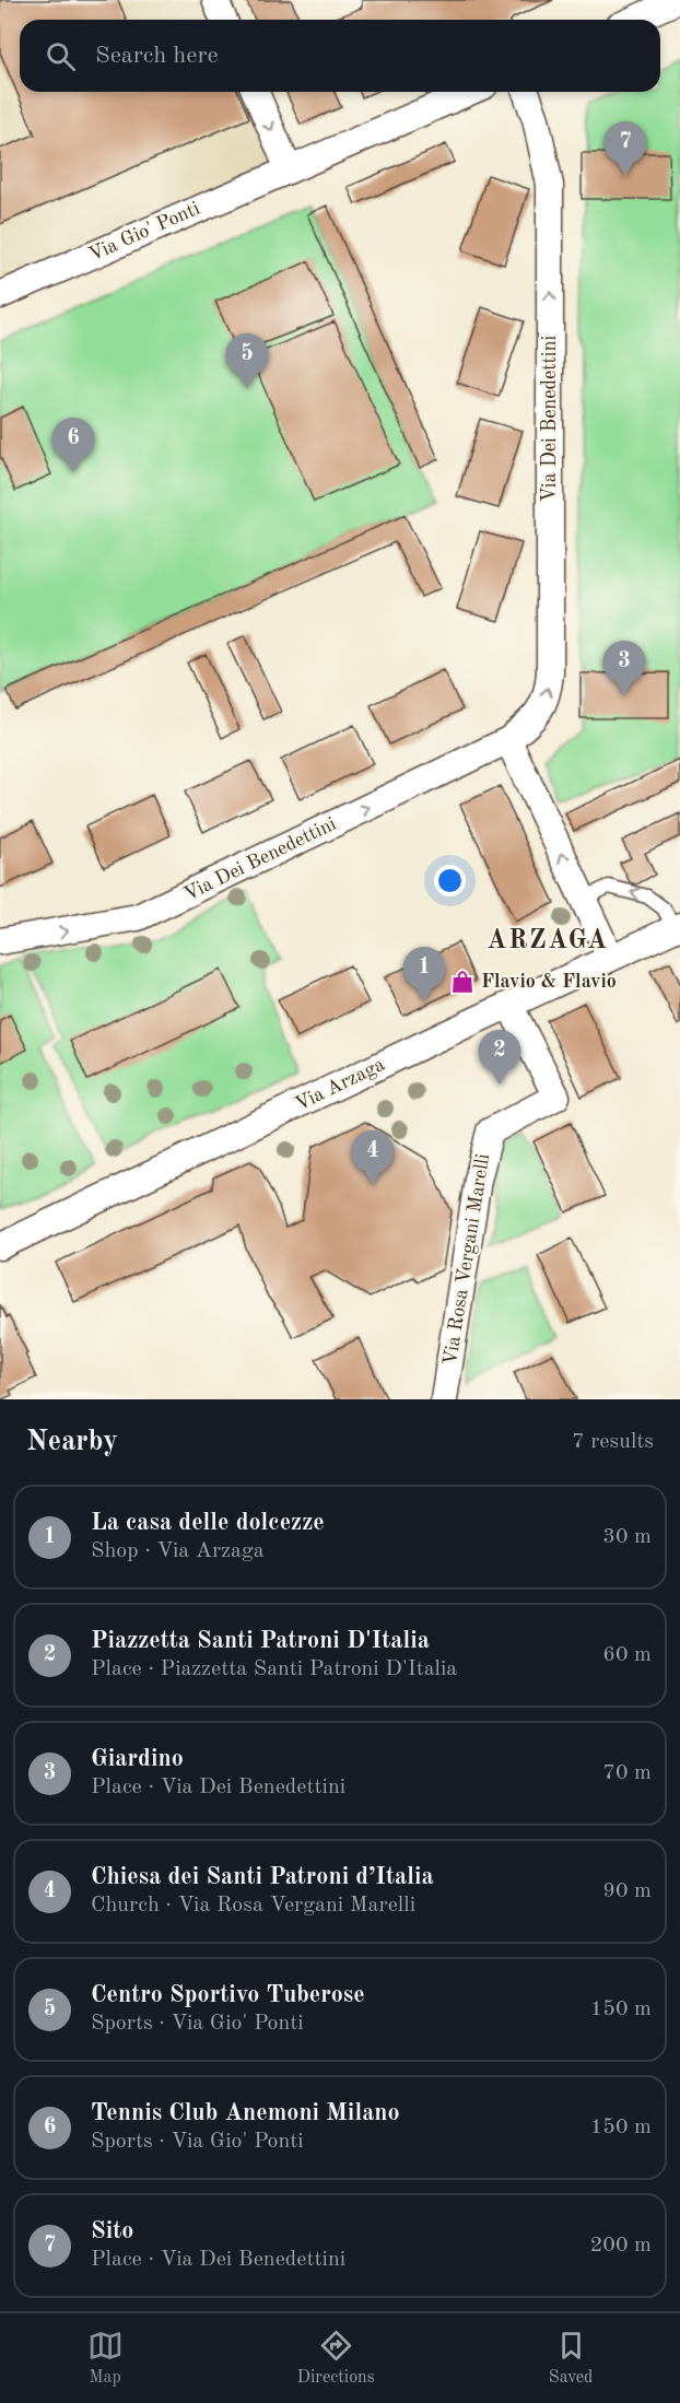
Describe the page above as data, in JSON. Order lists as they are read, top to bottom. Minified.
{"streets":{"street":["Via Gio' Ponti","Via Dei Benedettini","Via Arzaga","Via Rosa Vergani Marelli"]},"crossings":[["Via Arzaga","Via Rosa Vergani Marelli"]],"one_way":["Via Dei Benedettini"],"districts":["ARZAGA"],"places":{"shop":["Flavio & Flavio"]},"page":{"search":"Search here","pins":["7","5","6","3","1","2","4"],"heading":["Nearby","7 results"],"list":[{"mark":"1","name":"La casa delle dolcezze","note":"Shop · Via Arzaga","value":"30 m"},{"mark":"2","name":"Piazzetta Santi Patroni D'Italia","note":"Place · Piazzetta Santi Patroni D'Italia","value":"60 m"},{"mark":"3","name":"Giardino","note":"Place · Via Dei Benedettini","value":"70 m"},{"mark":"4","name":"Chiesa dei Santi Patroni d’Italia","note":"Church · Via Rosa Vergani Marelli","value":"90 m"},{"mark":"5","name":"Centro Sportivo Tuberose","note":"Sports · Via Gio' Ponti","value":"150 m"},{"mark":"6","name":"Tennis Club Anemoni Milano","note":"Sports · Via Gio' Ponti","value":"150 m"},{"mark":"7","name":"Sito","note":"Place · Via Dei Benedettini","value":"200 m"}],"nav":["Map","Directions","Saved"]}}
